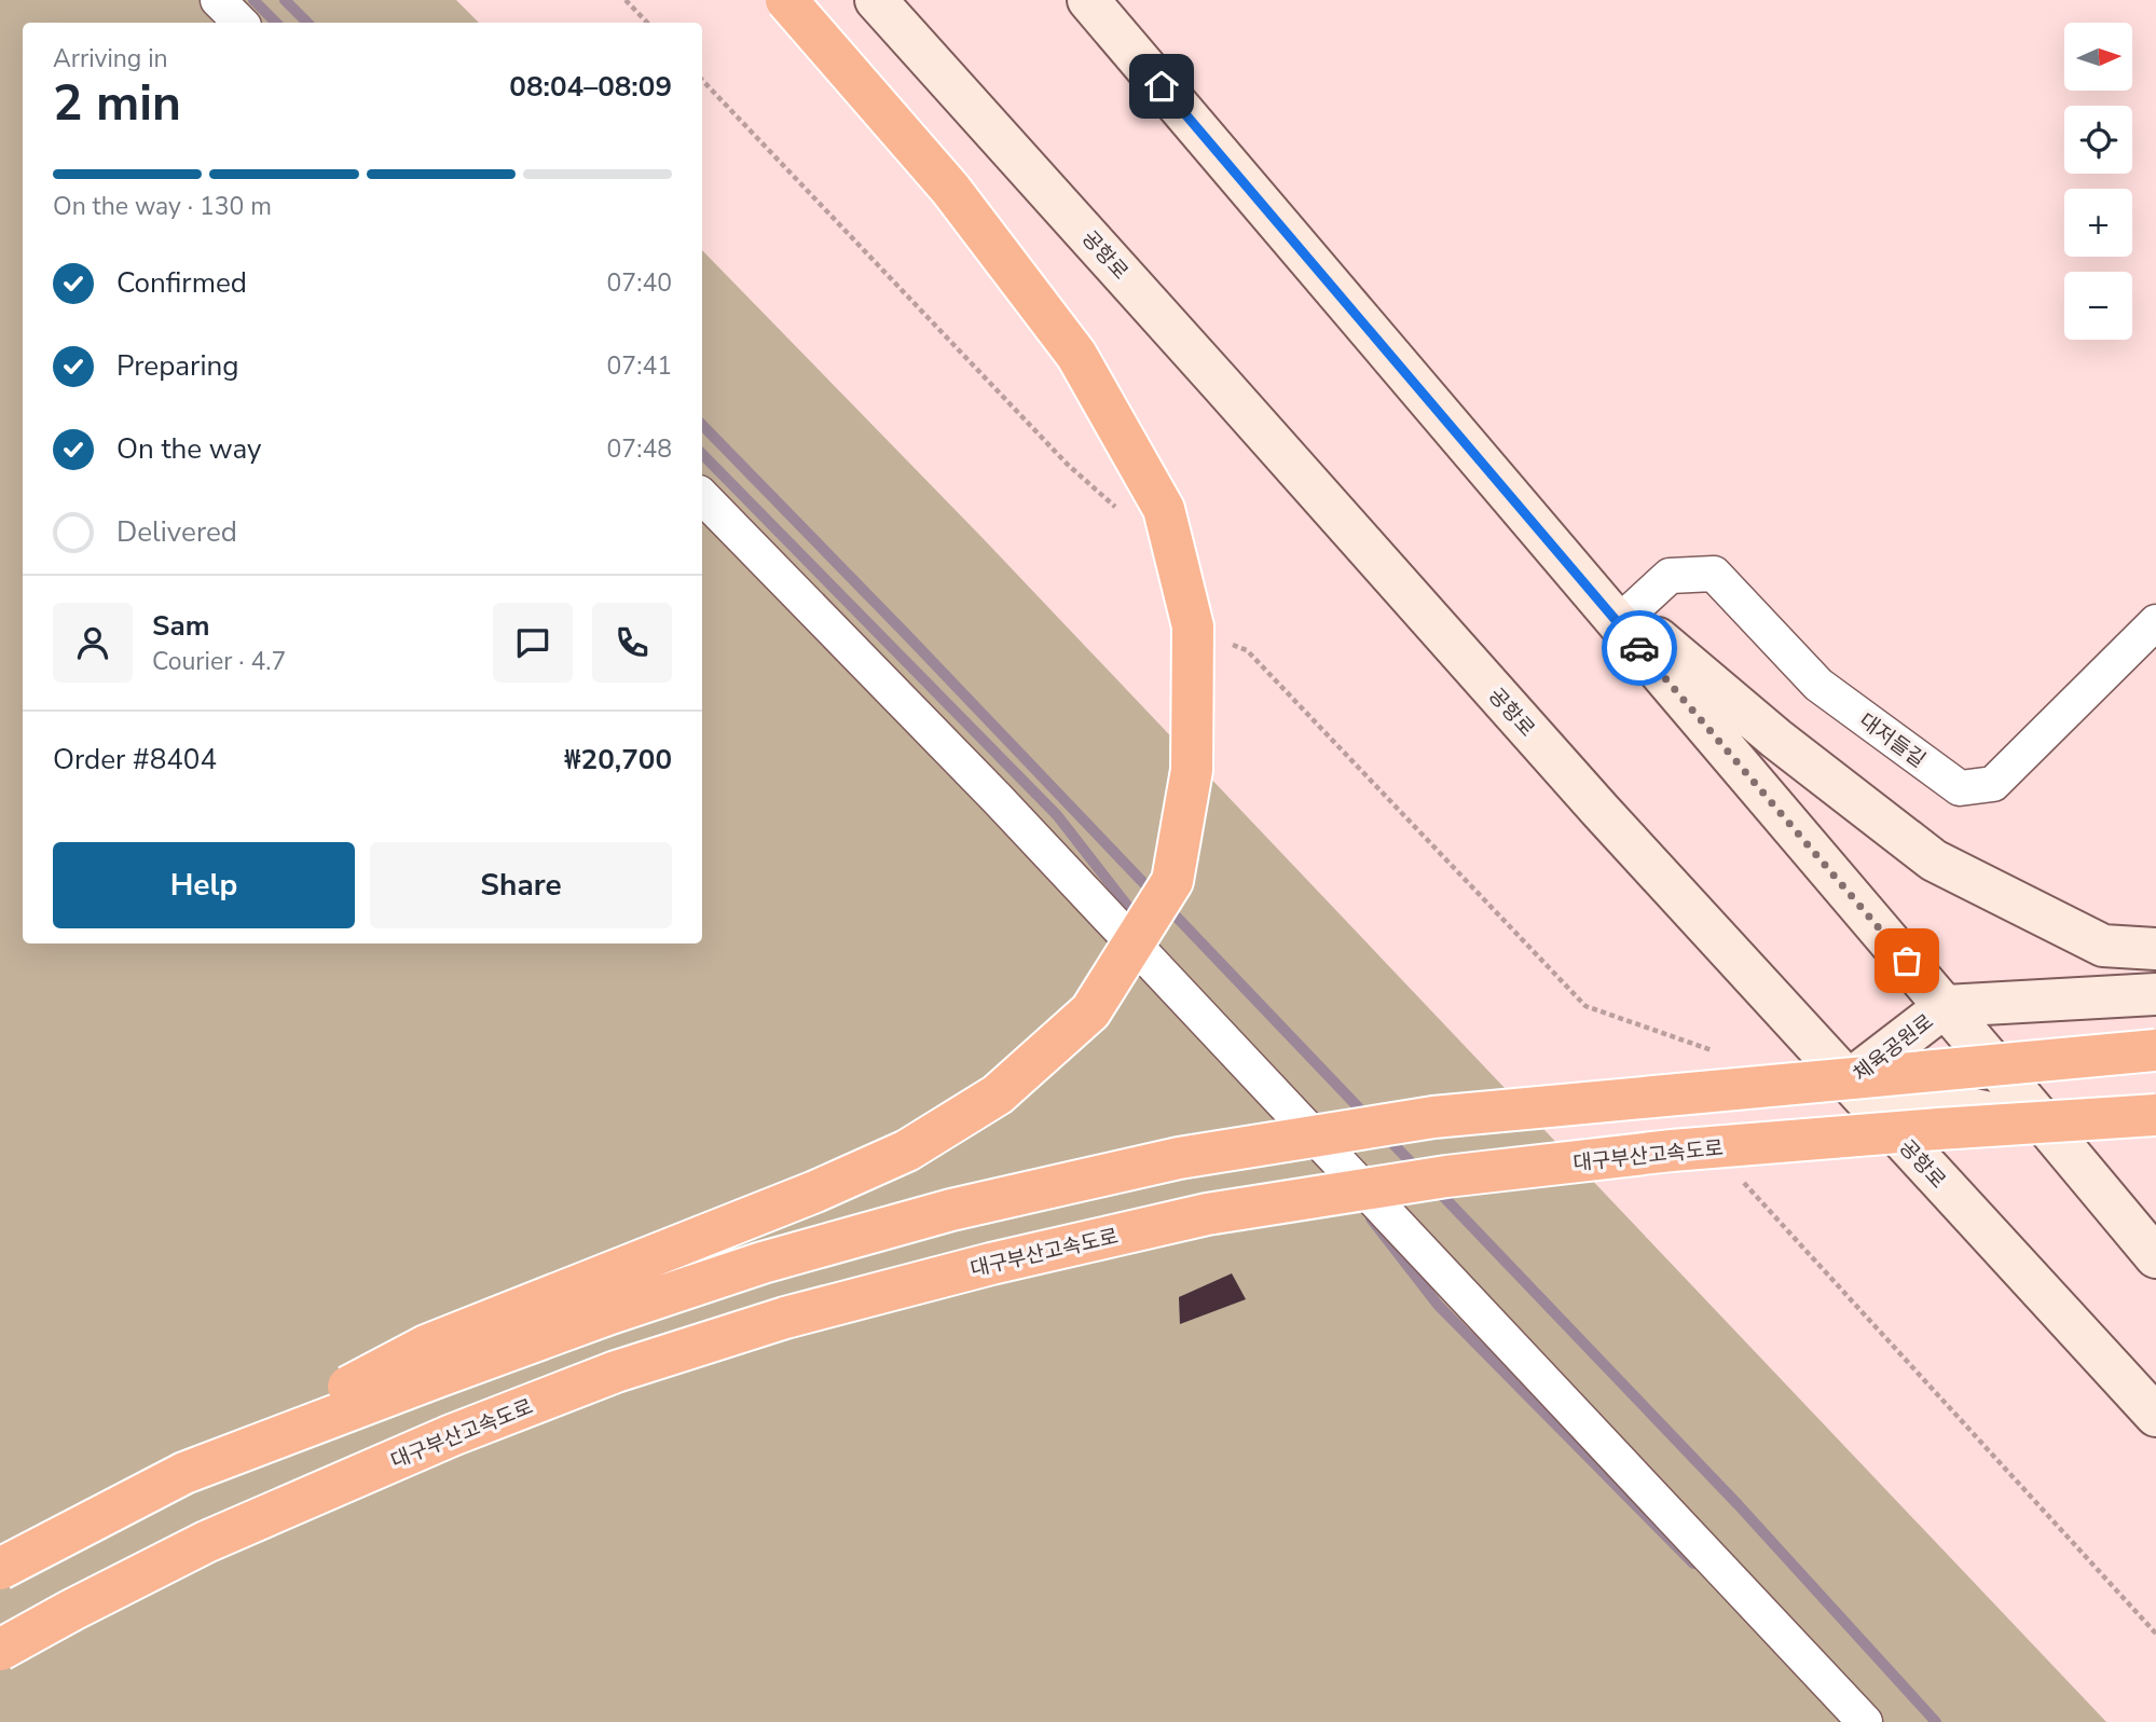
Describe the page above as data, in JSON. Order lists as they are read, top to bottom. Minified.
{"streets":{"highway":["대구부산고속도로"],"main road":["공항로","체육공원로"],"street":["대저들길"]},"crossings":[["공항로","체육공원로"],["체육공원로","대구부산고속도로"]],"north":"right","page":{"map_buttons":["+","−"],"heading":["2 min","Arriving in","08:04–08:09"],"panel":["Sam","Courier · 4.7","Order #8404","₩20,700"],"bar":"On the way · 130 m","list":[["Confirmed","07:40"],["Preparing","07:41"],["On the way","07:48"],"Delivered"],"buttons":["Help","Share"]}}
